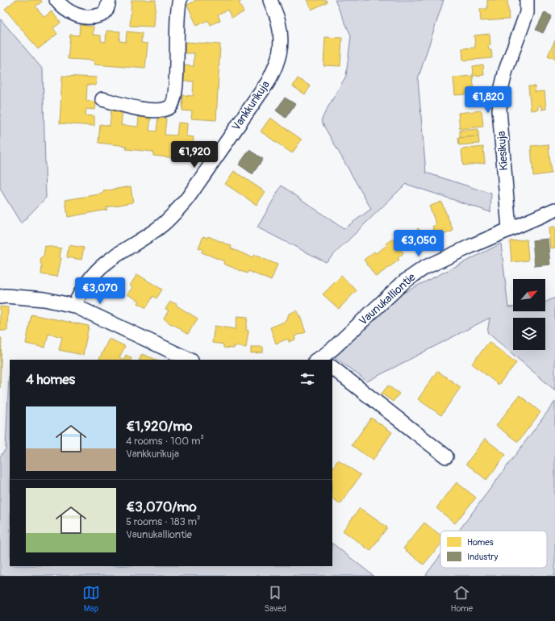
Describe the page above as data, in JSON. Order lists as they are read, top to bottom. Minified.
{"streets":{"street":["Vankkurikuja","Kiesikuja","Vaunukalliontie"]},"crossings":[["Kiesikuja","Vaunukalliontie"]],"legend":["Homes","Industry"],"north":"top right","page":{"price":["€1,820","€1,920","€3,050","€3,070"],"heading":"4 homes","list":[{"name":"€1,920/mo","note":"4 rooms · 100 m² · Vankkurikuja"},{"name":"€3,070/mo","note":"5 rooms · 183 m² · Vaunukalliontie"}],"tabs":["Map","Saved","Home"]}}
